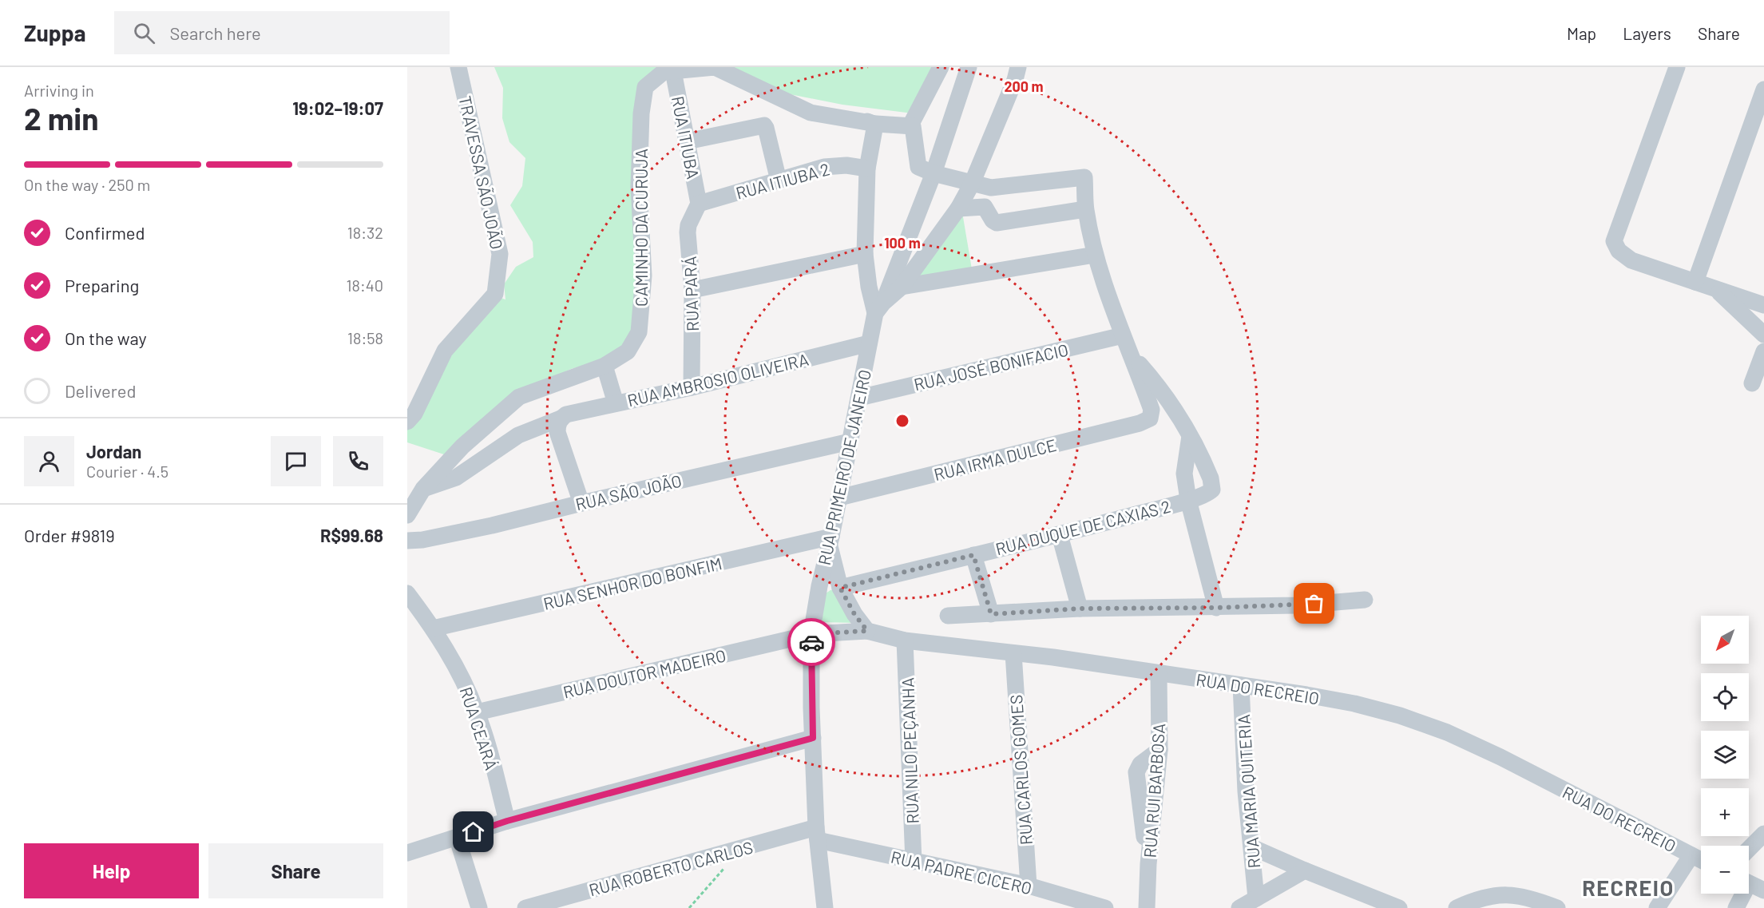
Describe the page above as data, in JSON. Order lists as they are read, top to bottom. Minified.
{"streets":{"street":["RUA ITIUBA","TRAVESSA SÃO JOÃO","RUA ITIUBA 2","CAMINHO DA CURUJA","RUA PARÁ","RUA JOSÉ BONIFACIO","RUA AMBROSIO OLIVEIRA","RUA IRMA DULCE","RUA PRIMEIRO DE JANEIRO","RUA SÃO JOÃO","RUA DUQUE DE CAXIAS 2","RUA SENHOR DO BONFIM","RUA DOUTOR MADEIRO","RUA DO RECREIO","RUA CEARÁ","RUA NILO PEÇANHA","RUA CARLOS GOMES","RUA RUI BARBOSA","RUA MARIA QUITERIA","RUA ROBERTO CARLOS","RUA PADRE CICERO"]},"crossings":[["RUA ITIUBA","RUA ITIUBA 2"],["RUA ITIUBA","CAMINHO DA CURUJA"],["RUA ITIUBA","RUA PARÁ"],["RUA ITIUBA 2","RUA PARÁ"],["CAMINHO DA CURUJA","RUA AMBROSIO OLIVEIRA"],["RUA PARÁ","RUA AMBROSIO OLIVEIRA"],["RUA JOSÉ BONIFACIO","RUA PRIMEIRO DE JANEIRO"],["RUA AMBROSIO OLIVEIRA","RUA PRIMEIRO DE JANEIRO"],["RUA IRMA DULCE","RUA PRIMEIRO DE JANEIRO"],["RUA PRIMEIRO DE JANEIRO","RUA SÃO JOÃO"],["RUA PRIMEIRO DE JANEIRO","RUA SENHOR DO BONFIM"],["RUA PRIMEIRO DE JANEIRO","RUA DOUTOR MADEIRO"],["RUA PRIMEIRO DE JANEIRO","RUA ROBERTO CARLOS"],["RUA PRIMEIRO DE JANEIRO","RUA PADRE CICERO"],["RUA SENHOR DO BONFIM","RUA CEARÁ"],["RUA DOUTOR MADEIRO","RUA DO RECREIO"],["RUA DOUTOR MADEIRO","RUA CEARÁ"],["RUA DO RECREIO","RUA NILO PEÇANHA"],["RUA DO RECREIO","RUA CARLOS GOMES"],["RUA DO RECREIO","RUA RUI BARBOSA"],["RUA DO RECREIO","RUA MARIA QUITERIA"],["RUA NILO PEÇANHA","RUA PADRE CICERO"],["RUA CARLOS GOMES","RUA PADRE CICERO"],["RUA ROBERTO CARLOS","RUA PADRE CICERO"]],"districts":["RECREIO"],"north":"bottom left","page":{"header":"Zuppa","search":"Search here","nav":["Map","Layers","Share"],"heading":["2 min","Arriving in","19:02–19:07"],"panel":["Jordan","Courier · 4.5","Order #9819","R$99.68"],"bar":"On the way · 250 m","list":[["Confirmed","18:32"],["Preparing","18:40"],["On the way","18:58"],"Delivered"],"map_buttons":["+","−"],"buttons":["Help","Share"]},"rings":["200 m","100 m"]}
